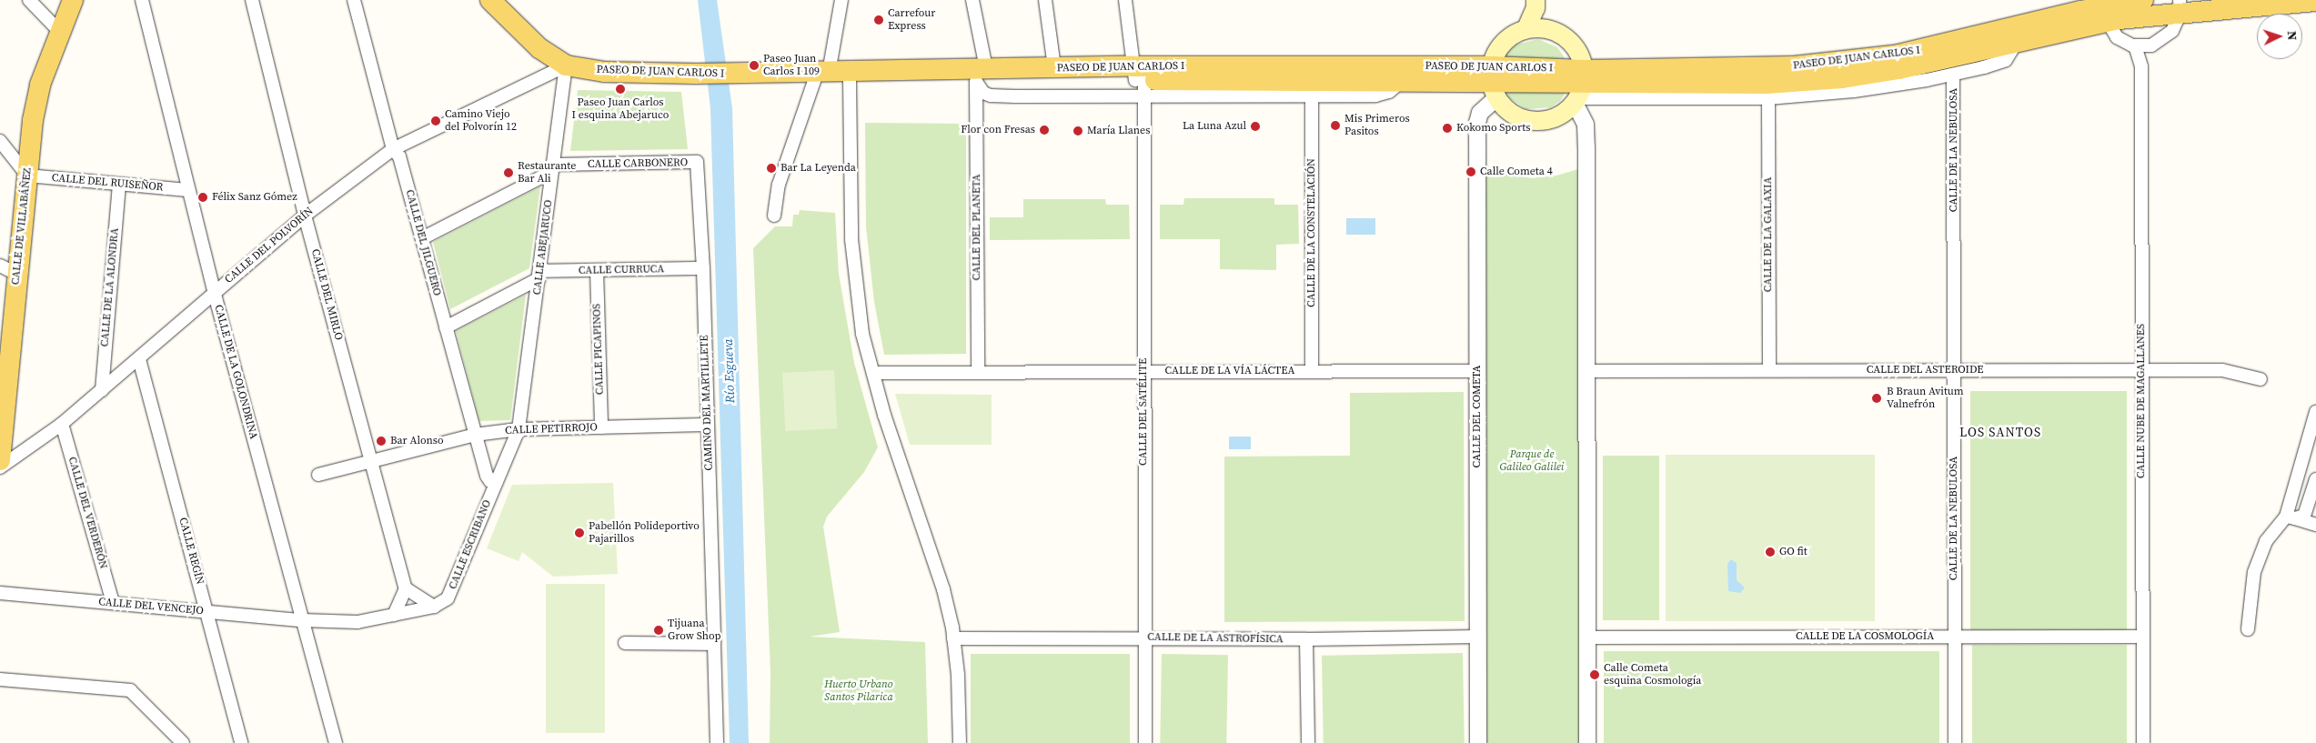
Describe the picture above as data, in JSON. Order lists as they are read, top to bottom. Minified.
{"streets":{"main road":["PASEO DE JUAN CARLOS I","CALLE DE VILLABÁÑEZ"],"street":["CALLE DE LA NEBULOSA","CALLE CARBONERO","CALLE DEL RUISEÑOR","CALLE DEL PLANETA","CALLE DE LA CONSTELACIÓN","CALLE DE LA GALAXIA","CALLE DEL JILGUERO","CALLE DEL POLVORÍN","CALLE ABEJARUCO","CALLE CURRUCA","CALLE DE LA ALONDRA","CALLE DEL MIRLO","CALLE PICAPINOS","CALLE DEL ASTEROIDE","CALLE DE LA VÍA LÁCTEA","CALLE DE LA GOLONDRINA","CALLE NUBE DE MAGALLANES","CAMINO DEL MARTILLETE","CALLE DEL SATÉLITE","CALLE DEL COMETA","CALLE PETIRROJO","CALLE DEL VERDERÓN","CALLE ESCRIBANO","CALLE REGÍN","CALLE DEL VENCEJO","CALLE DE LA COSMOLOGÍA","CALLE DE LA ASTROFÍSICA"]},"crossings":[["PASEO DE JUAN CARLOS I","CALLE DE LA NEBULOSA"],["PASEO DE JUAN CARLOS I","CALLE DEL PLANETA"],["PASEO DE JUAN CARLOS I","CALLE DE LA GALAXIA"],["PASEO DE JUAN CARLOS I","CALLE DEL POLVORÍN"],["PASEO DE JUAN CARLOS I","CALLE ABEJARUCO"],["PASEO DE JUAN CARLOS I","CALLE DEL SATÉLITE"],["PASEO DE JUAN CARLOS I","CALLE DEL COMETA"],["CALLE DE LA NEBULOSA","CALLE DEL ASTEROIDE"],["CALLE DE LA NEBULOSA","CALLE DE LA COSMOLOGÍA"],["CALLE CARBONERO","CALLE DEL JILGUERO"],["CALLE CARBONERO","CALLE ABEJARUCO"],["CALLE CARBONERO","CAMINO DEL MARTILLETE"],["CALLE DEL RUISEÑOR","CALLE DE VILLABÁÑEZ"],["CALLE DEL RUISEÑOR","CALLE DE LA ALONDRA"],["CALLE DEL RUISEÑOR","CALLE DE LA GOLONDRINA"],["CALLE DEL PLANETA","CALLE DE LA VÍA LÁCTEA"],["CALLE DE LA CONSTELACIÓN","CALLE DE LA VÍA LÁCTEA"],["CALLE DE LA GALAXIA","CALLE DEL ASTEROIDE"],["CALLE DEL JILGUERO","CALLE DEL POLVORÍN"],["CALLE DEL JILGUERO","CALLE CURRUCA"],["CALLE DEL JILGUERO","CALLE PETIRROJO"],["CALLE DEL JILGUERO","CALLE ESCRIBANO"],["CALLE DEL POLVORÍN","CALLE ABEJARUCO"],["CALLE DEL POLVORÍN","CALLE DE LA ALONDRA"],["CALLE DEL POLVORÍN","CALLE DEL MIRLO"],["CALLE DEL POLVORÍN","CALLE DE LA GOLONDRINA"],["CALLE DEL POLVORÍN","CALLE DEL VERDERÓN"],["CALLE DEL POLVORÍN","CALLE REGÍN"],["CALLE ABEJARUCO","CALLE CURRUCA"],["CALLE ABEJARUCO","CALLE PETIRROJO"],["CALLE ABEJARUCO","CALLE ESCRIBANO"],["CALLE CURRUCA","CALLE PICAPINOS"],["CALLE CURRUCA","CAMINO DEL MARTILLETE"],["CALLE DEL MIRLO","CALLE PETIRROJO"],["CALLE PICAPINOS","CALLE PETIRROJO"],["CALLE DEL ASTEROIDE","CALLE NUBE DE MAGALLANES"],["CALLE DE LA VÍA LÁCTEA","CALLE DEL SATÉLITE"],["CALLE DE LA VÍA LÁCTEA","CALLE DEL COMETA"],["CALLE DE LA GOLONDRINA","CALLE DEL VENCEJO"],["CALLE NUBE DE MAGALLANES","CALLE DE LA COSMOLOGÍA"],["CAMINO DEL MARTILLETE","CALLE PETIRROJO"],["CALLE DEL SATÉLITE","CALLE DE LA ASTROFÍSICA"],["CALLE DEL COMETA","CALLE DE LA ASTROFÍSICA"],["CALLE PETIRROJO","CALLE ESCRIBANO"],["CALLE DEL VERDERÓN","CALLE DEL VENCEJO"],["CALLE REGÍN","CALLE DEL VENCEJO"]],"districts":["LOS SANTOS"],"water":["Río Esgueva"],"parks":["Parque de Galileo Galilei","Huerto Urbano Santos Pilarica"],"places":["Carrefour Express","Paseo Juan Carlos I 109","Paseo Juan Carlos I esquina Abejaruco","Camino Viejo del Polvorín 12","Mis Primeros Pasitos","La Luna Azul","Kokomo Sports","Flor con Fresas","María Llanes","Bar La Leyenda","Calle Cometa 4","Restaurante Bar Ali","Félix Sanz Gómez","B Braun Avitum Valnefrón","Bar Alonso","Pabellón Polideportivo Pajarillos","GO fit","Tijuana Grow Shop","Calle Cometa esquina Cosmología"],"north":"right"}
